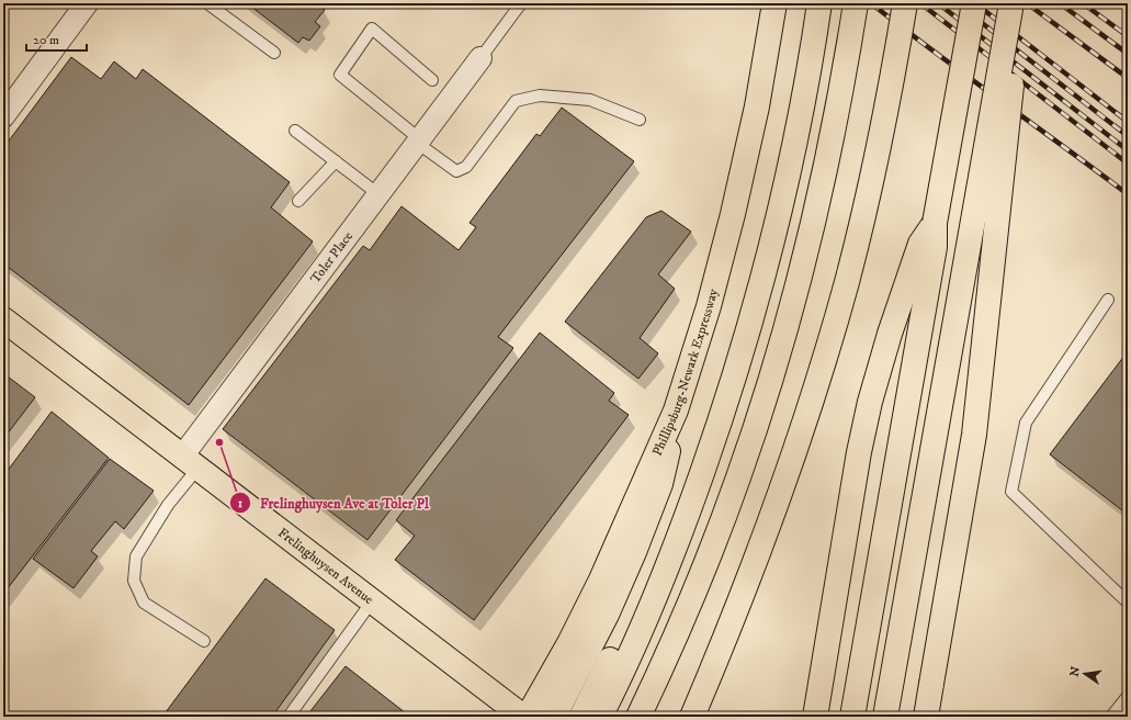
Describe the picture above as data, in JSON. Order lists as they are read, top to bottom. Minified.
{"streets":{"main road":["Phillipsburg-Newark Expressway","Frelinghuysen Avenue"],"street":["Toler Place"]},"crossings":[["Toler Place","Frelinghuysen Avenue"]],"places":["Frelinghuysen Ave at Toler Pl"],"scale_bar":"20 m","north":"left"}
